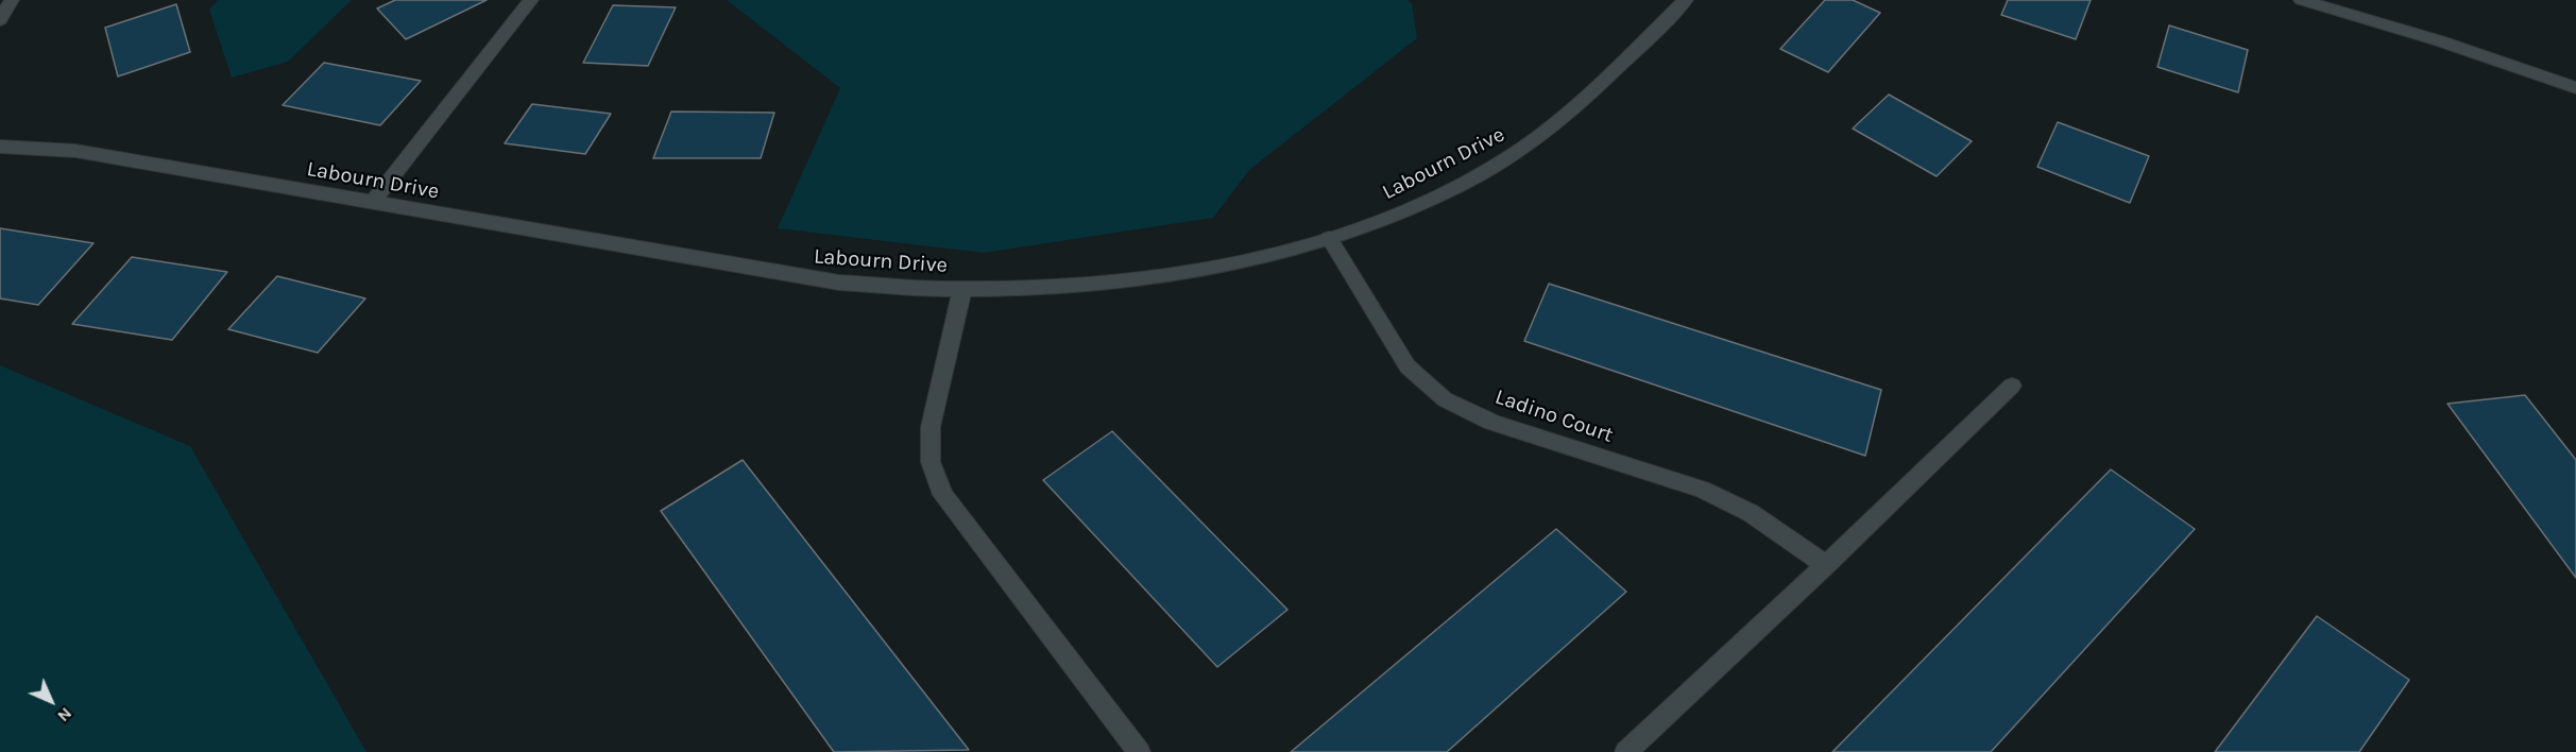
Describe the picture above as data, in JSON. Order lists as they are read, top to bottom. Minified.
{"streets":{"street":["Labourn Drive","Ladino Court"]},"crossings":[["Labourn Drive","Ladino Court"]],"north":"bottom right"}
